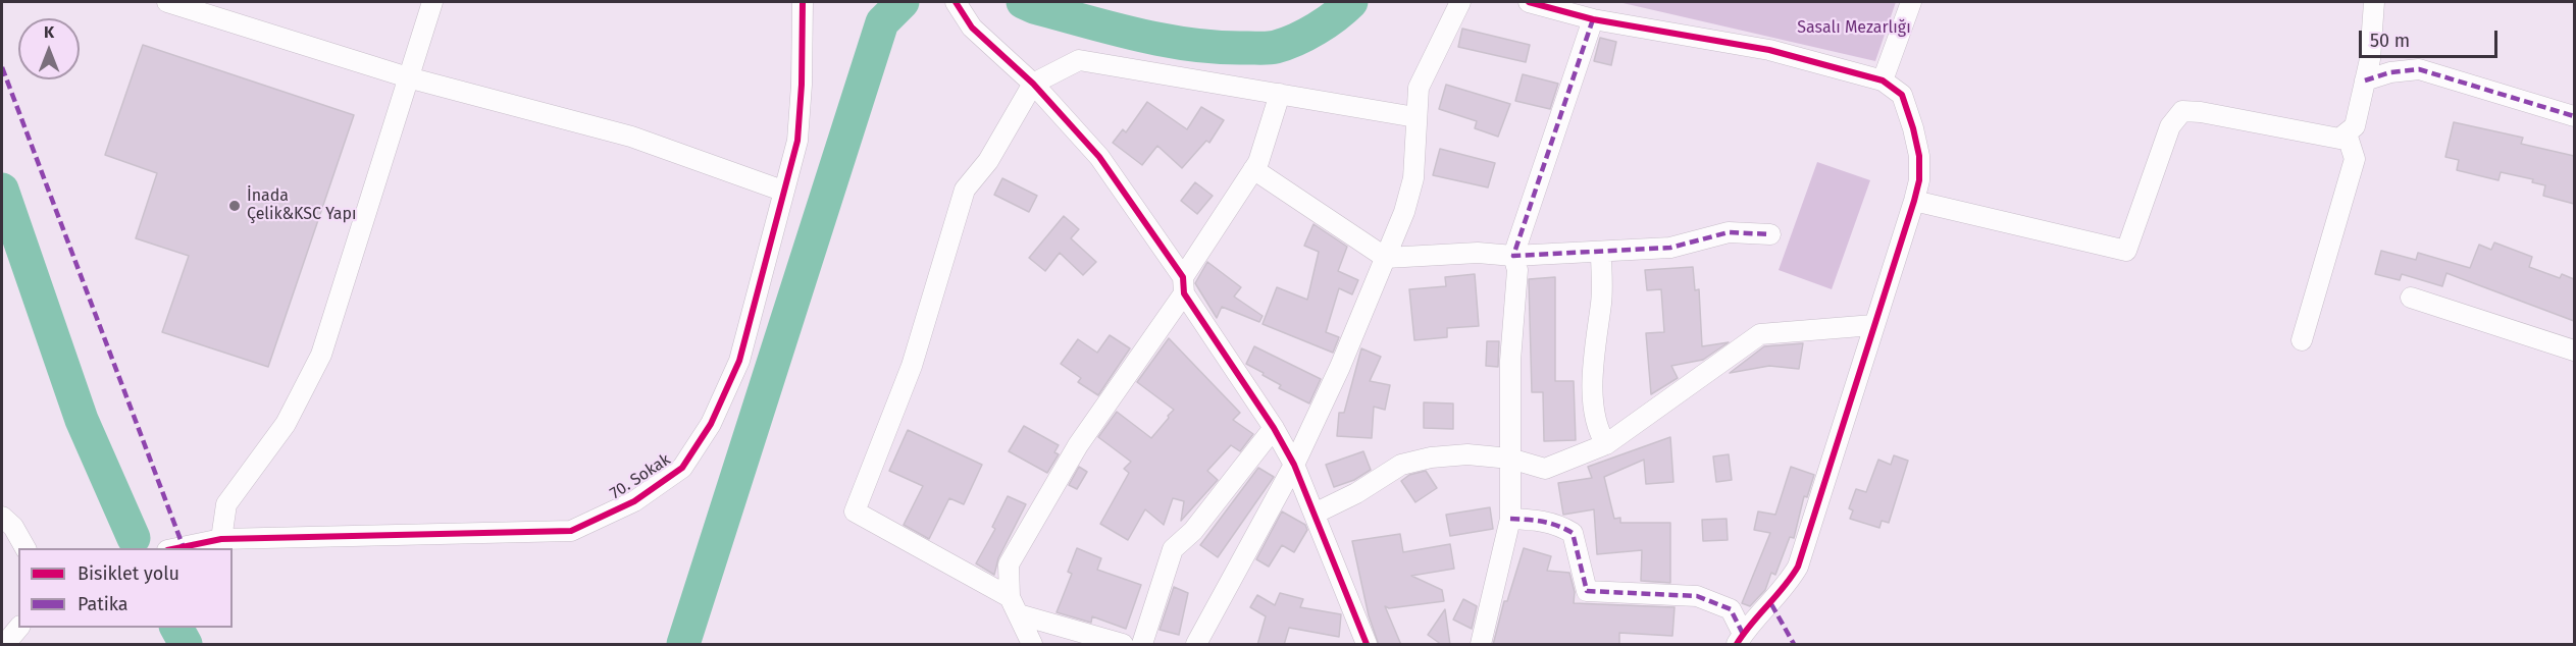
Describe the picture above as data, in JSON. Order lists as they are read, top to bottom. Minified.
{"streets":{"street":["70. Sokak"]},"parks":["Sasalı Mezarlığı"],"places":["İnada Çelik&KSC Yapı"],"legend":["Bisiklet yolu","Patika"],"scale_bar":"50 m","north":"top"}
